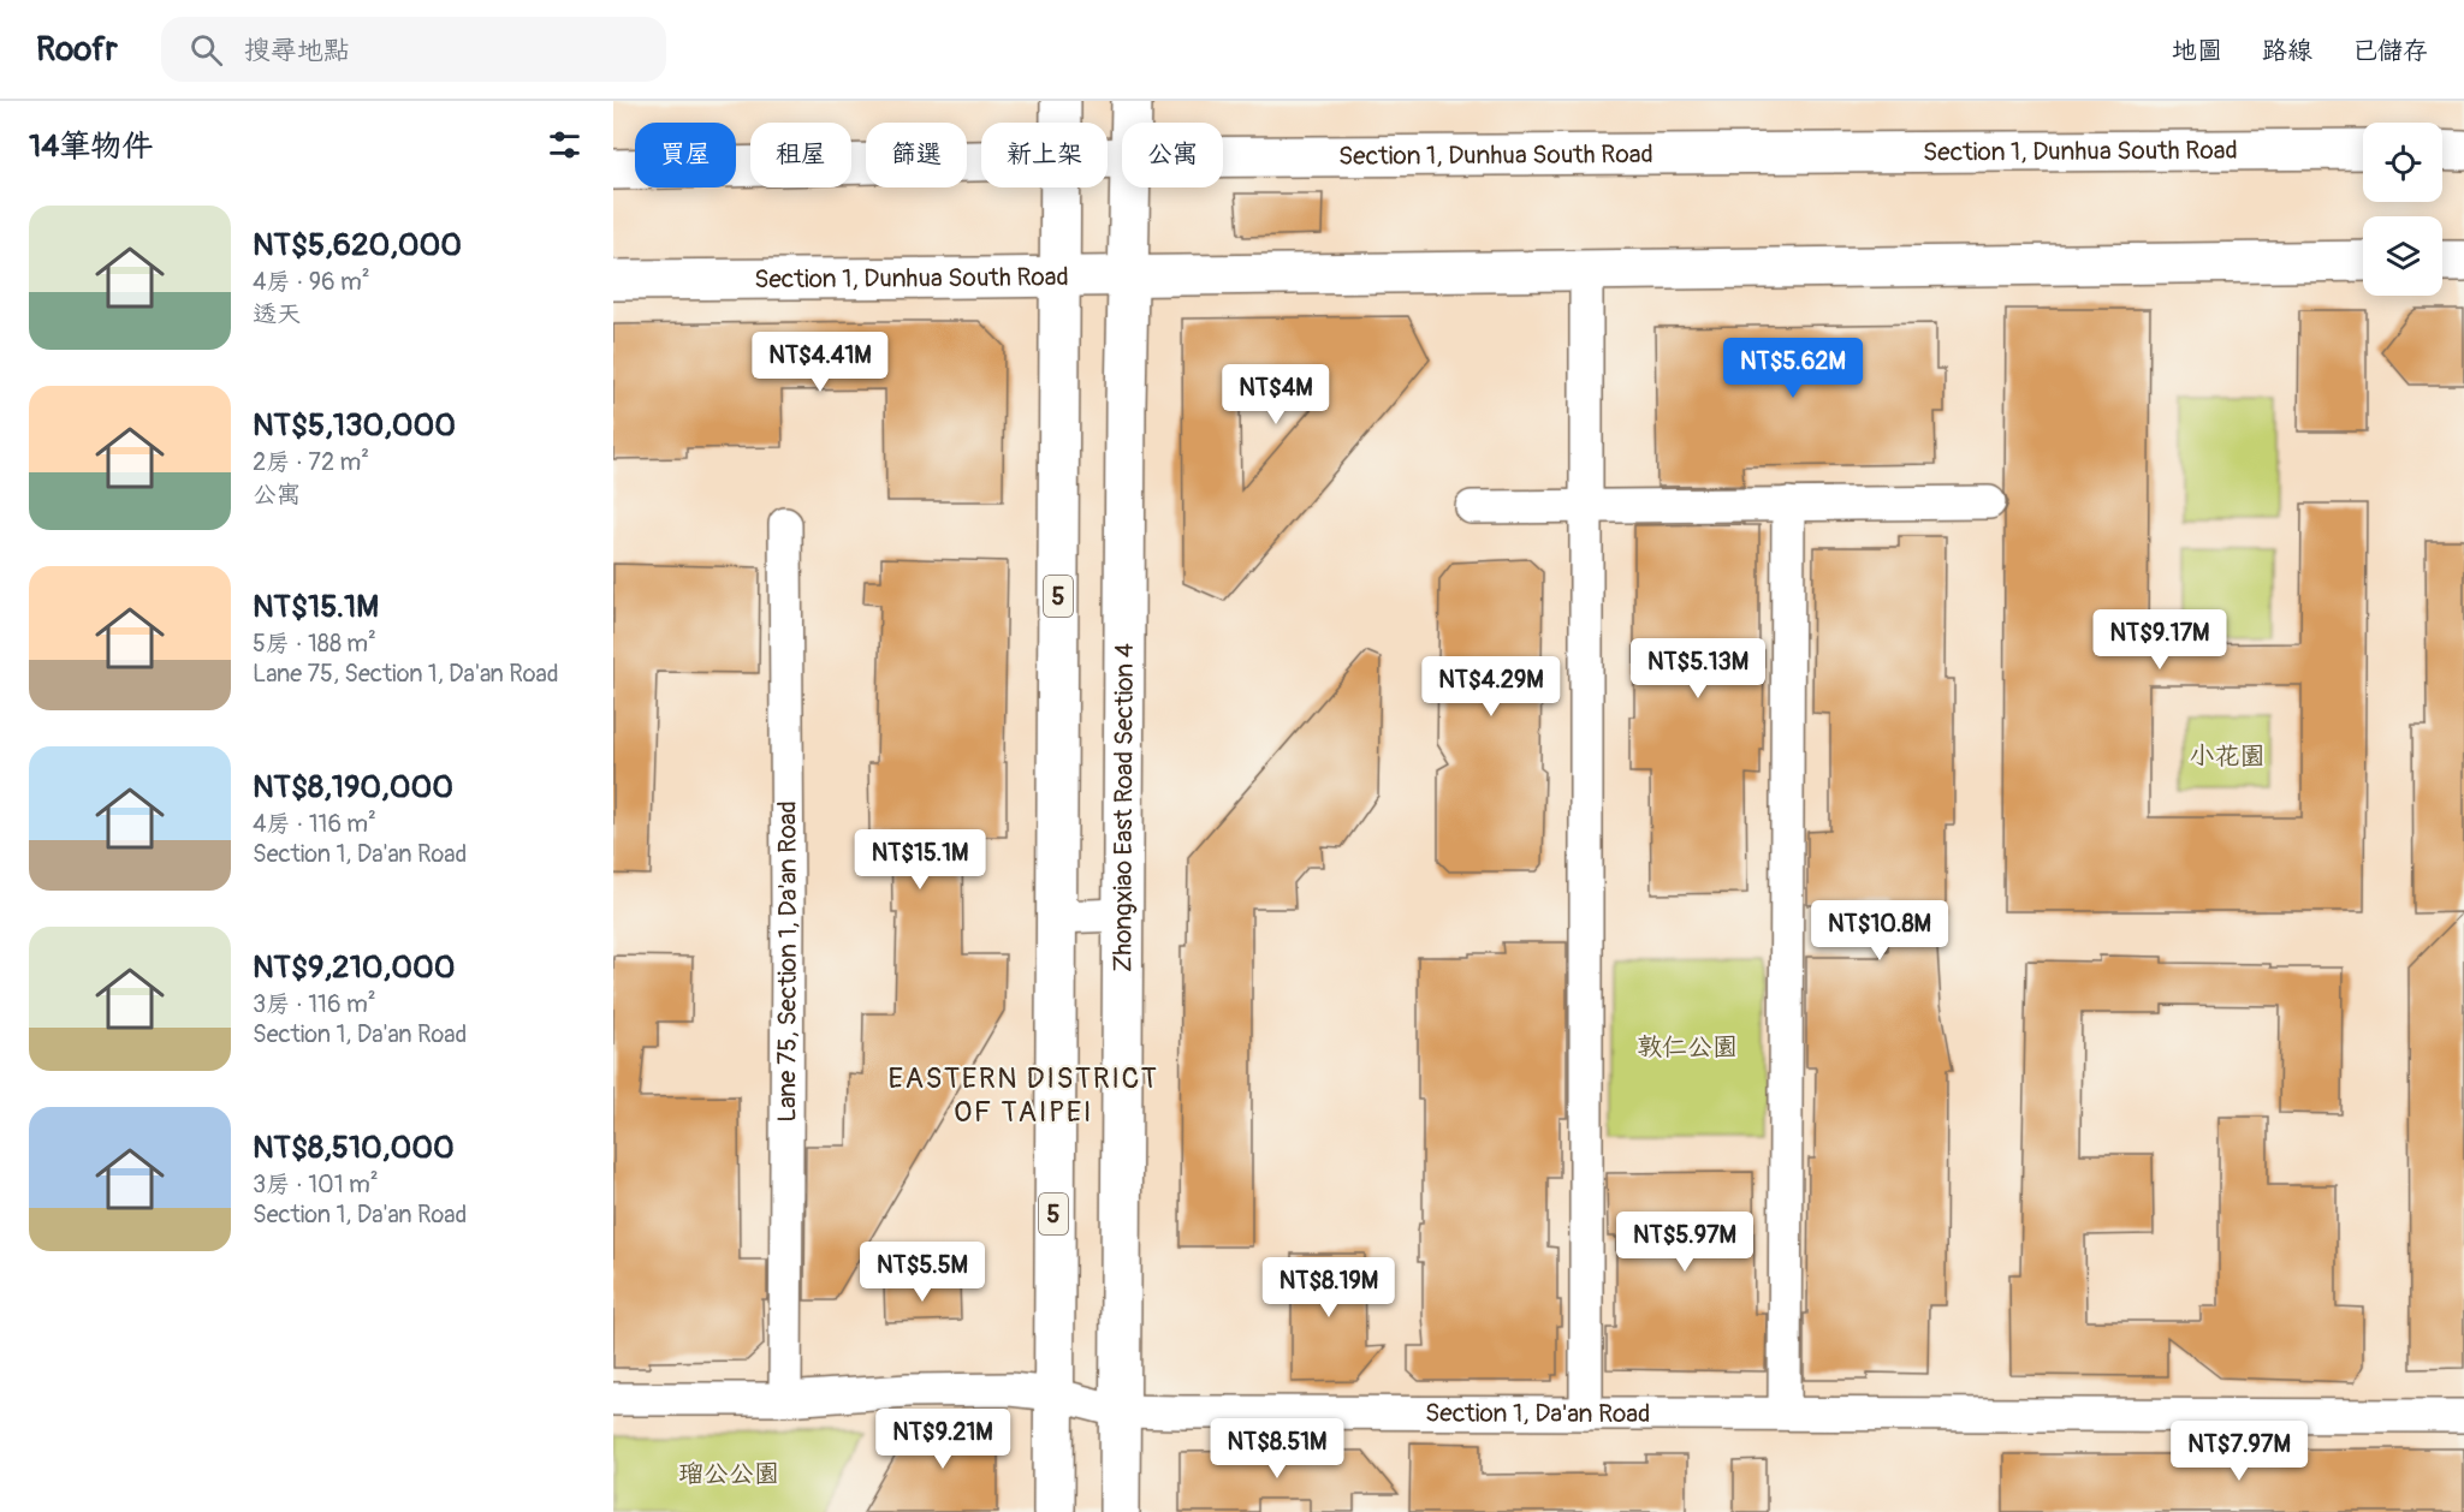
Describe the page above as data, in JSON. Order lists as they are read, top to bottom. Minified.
{"streets":{"main road":["Section 1, Dunhua South Road","5","Zhongxiao East Road Section 4"],"street":["Lane 75, Section 1, Da'an Road","Section 1, Da'an Road"]},"crossings":[["Section 1, Dunhua South Road","5"],["Section 1, Dunhua South Road","Zhongxiao East Road Section 4"],["5","Section 1, Da'an Road"],["Zhongxiao East Road Section 4","Section 1, Da'an Road"],["Lane 75, Section 1, Da'an Road","Section 1, Da'an Road"]],"districts":["EASTERN DISTRICT OF TAIPEI"],"parks":["小花園","敦仁公園","瑠公公園"],"page":{"header":"Roofr","search":"搜尋地點","nav":["地圖","路線","已儲存"],"heading":"14筆物件","chip":["買屋","租屋","篩選","新上架","公寓"],"list":[{"name":"NT$5,620,000","note":"4房 · 96 m² · 透天"},{"name":"NT$5,130,000","note":"2房 · 72 m² · 公寓"},{"name":"NT$15.1M","note":"5房 · 188 m² · Lane 75, Section 1, Da'an Road"},{"name":"NT$8,190,000","note":"4房 · 116 m² · Section 1, Da'an Road"},{"name":"NT$9,210,000","note":"3房 · 116 m² · Section 1, Da'an Road"},{"name":"NT$8,510,000","note":"3房 · 101 m² · Section 1, Da'an Road"}],"price":["NT$4.41M","NT$5.62M","NT$4M","NT$9.17M","NT$5.13M","NT$4.29M","NT$15.1M","NT$10.8M","NT$5.97M","NT$5.5M","NT$8.19M","NT$9.21M","NT$8.51M","NT$7.97M"]}}
